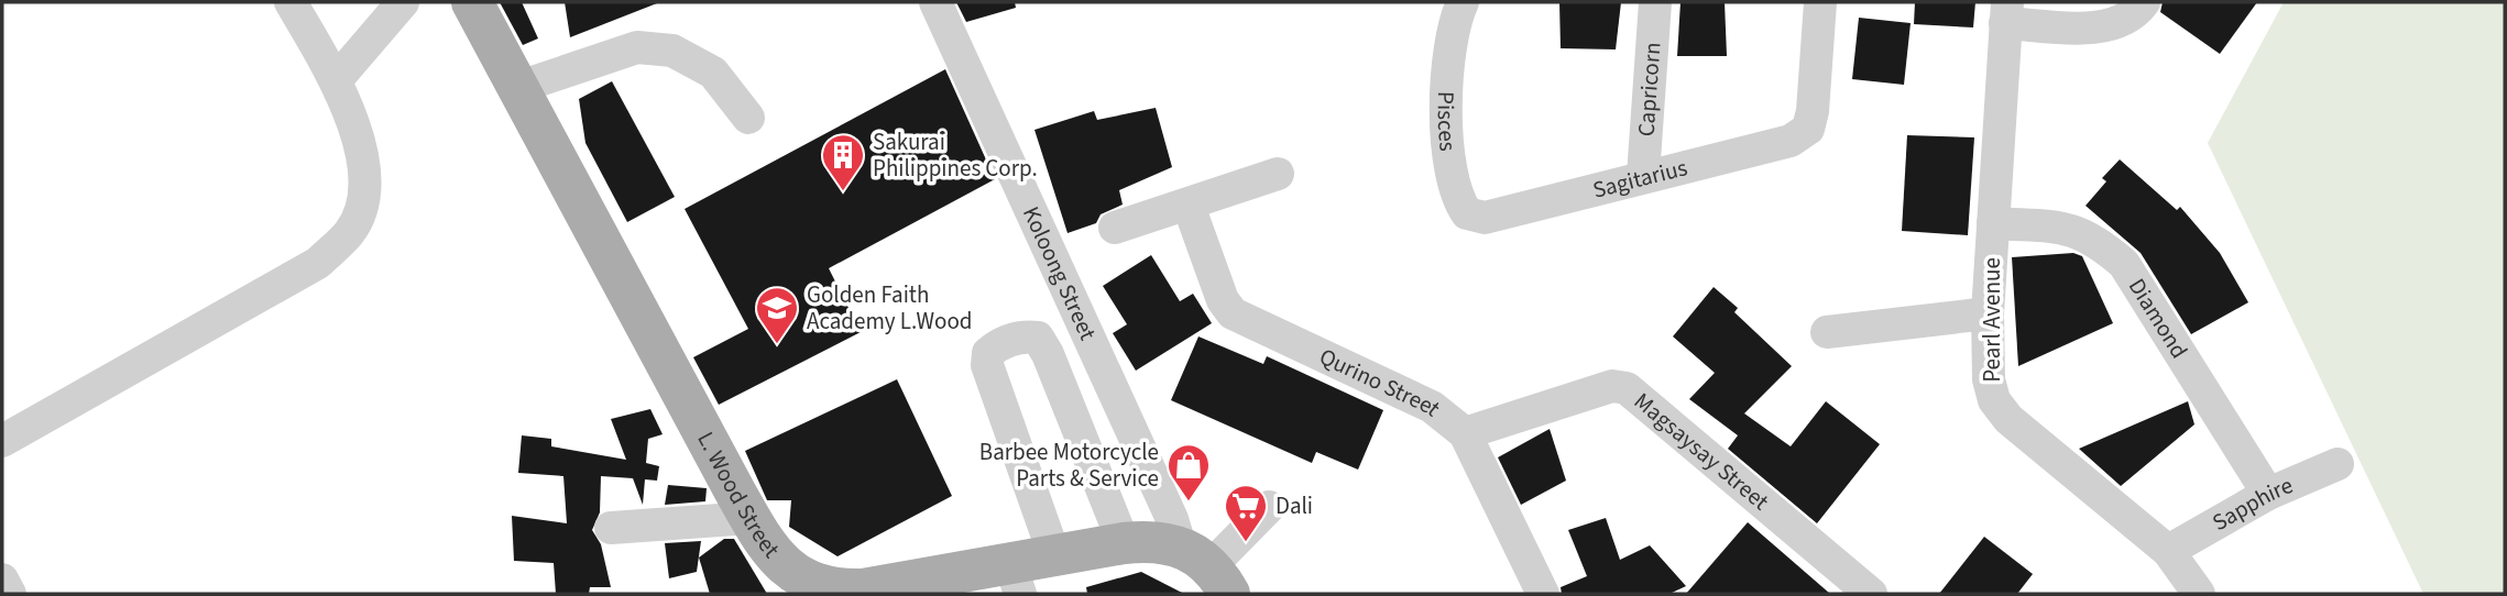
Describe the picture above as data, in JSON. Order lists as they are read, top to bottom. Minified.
{"streets":{"main road":["L. Wood Street"],"street":["Capricorn","Pisces","Sagitarius","Koloong Street","Diamond","Pearl Avenue","Qurino Street","Magsaysay Street","Sapphire"]},"crossings":[["Capricorn","Sagitarius"],["Pisces","Sagitarius"],["Koloong Street","L. Wood Street"],["Diamond","Pearl Avenue"],["Diamond","Sapphire"],["Pearl Avenue","Sapphire"],["Qurino Street","Magsaysay Street"]],"places":{"building":["Sakurai Philippines Corp."],"school or university":["Golden Faith Academy L.Wood"],"shop":["Barbee Motorcycle Parts & Service"],"supermarket":["Dali"]}}
